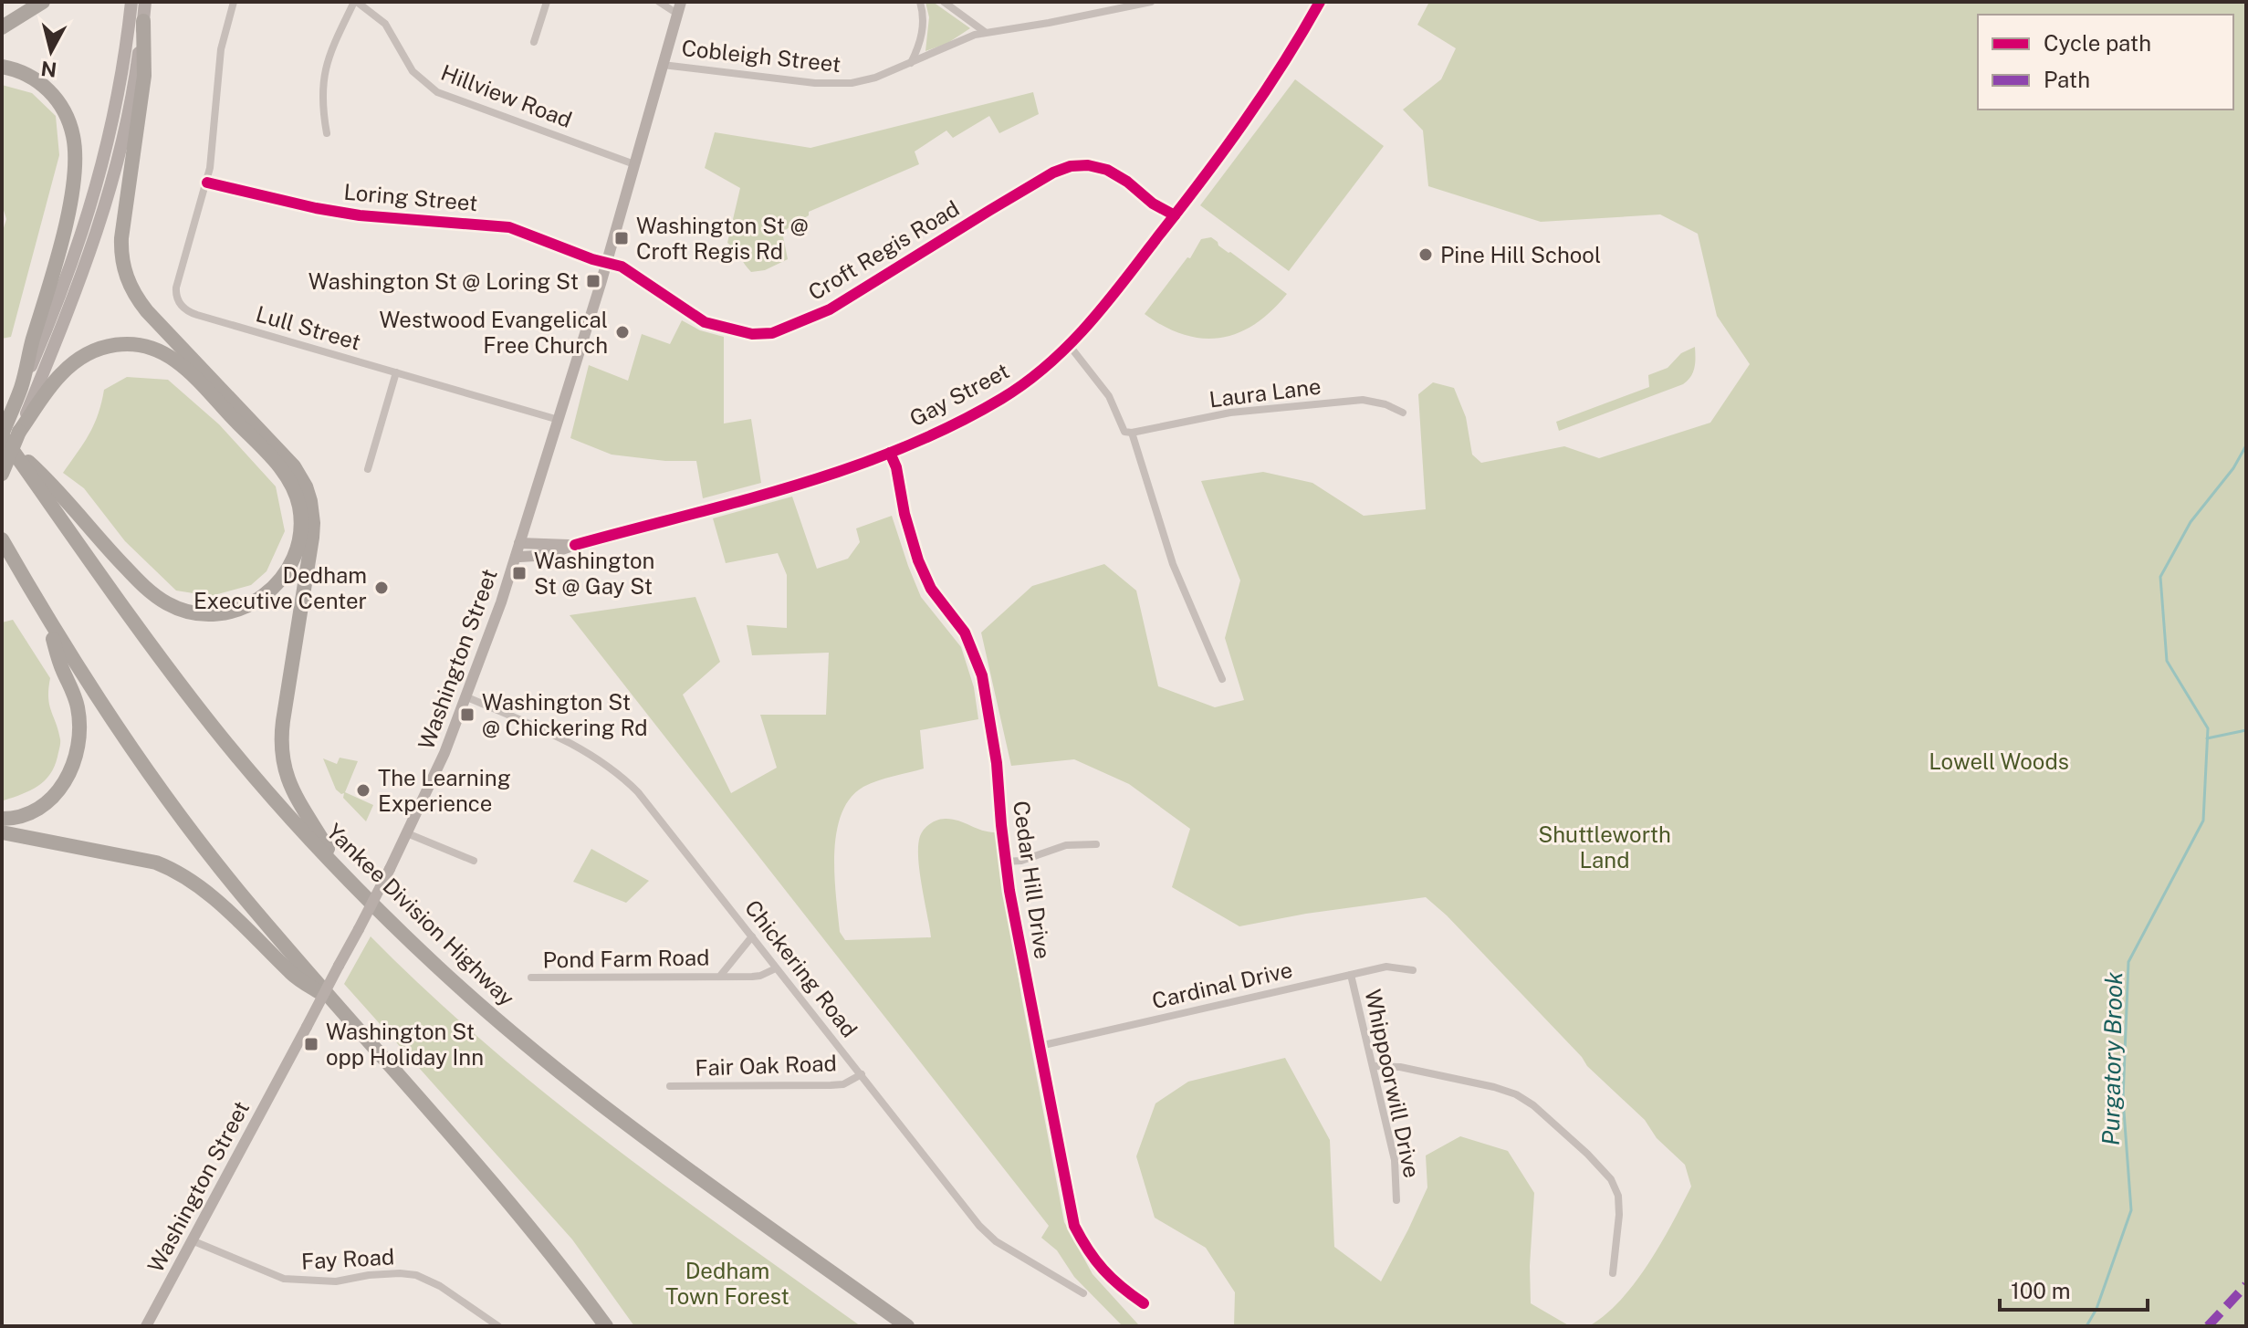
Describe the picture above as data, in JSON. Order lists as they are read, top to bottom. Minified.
{"streets":{"highway":["Yankee Division Highway"],"main road":["Gay Street","Washington Street"],"street":["Cobleigh Street","Hillview Road","Loring Street","Croft Regis Road","Lull Street","Laura Lane","Cedar Hill Drive","Pond Farm Road","Chickering Road","Cardinal Drive","Fair Oak Road","Whippoorwill Drive","Fay Road"]},"crossings":[["Cobleigh Street","Washington Street"],["Hillview Road","Washington Street"],["Loring Street","Croft Regis Road"],["Loring Street","Lull Street"],["Loring Street","Washington Street"],["Croft Regis Road","Gay Street"],["Croft Regis Road","Washington Street"],["Lull Street","Washington Street"],["Gay Street","Washington Street"],["Gay Street","Cedar Hill Drive"],["Washington Street","Chickering Road"],["Washington Street","Fay Road"],["Cedar Hill Drive","Cardinal Drive"],["Pond Farm Road","Chickering Road"],["Chickering Road","Fair Oak Road"],["Cardinal Drive","Whippoorwill Drive"]],"water":["Purgatory Brook"],"parks":["Lowell Woods","Shuttleworth Land","Dedham Town Forest"],"places":{"transit":["Washington St @ Croft Regis Rd","Washington St @ Loring St","Washington St @ Gay St","Washington St @ Chickering Rd","Washington St opp Holiday Inn"],"other":["Pine Hill School","Westwood Evangelical Free Church","Dedham Executive Center","The Learning Experience"]},"legend":["Cycle path","Path"],"scale_bar":"100 m","north":"bottom"}
